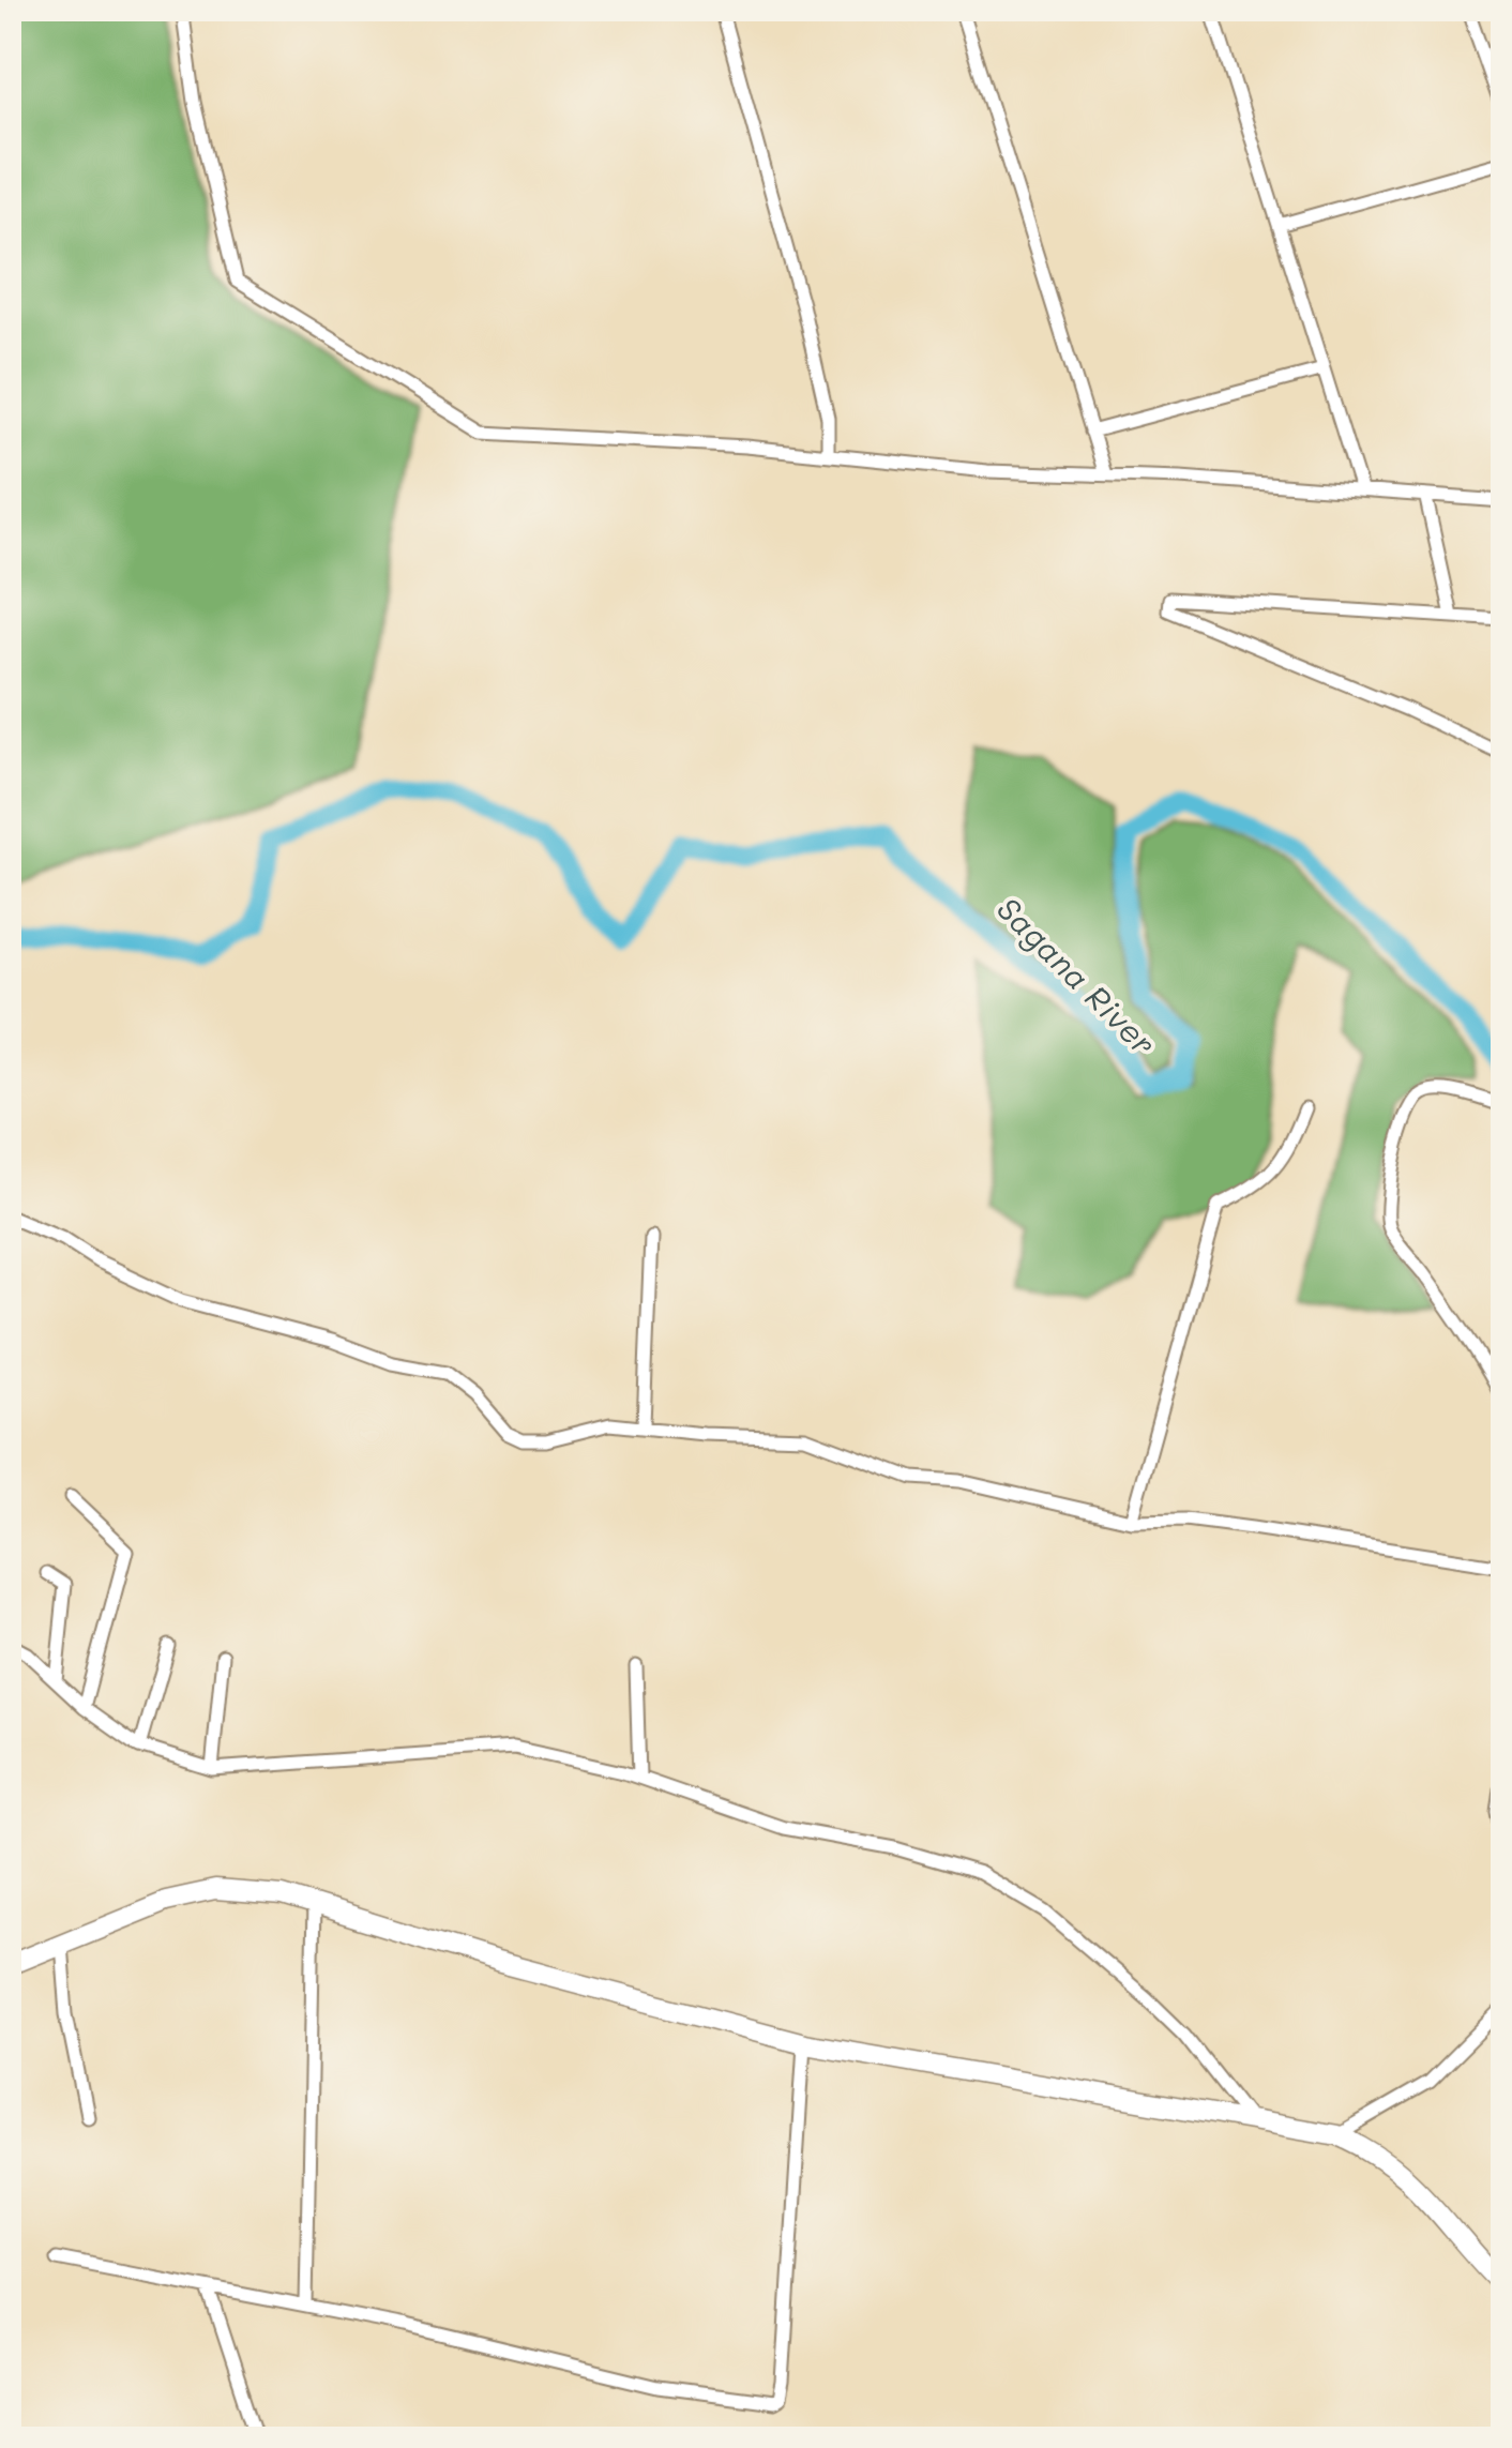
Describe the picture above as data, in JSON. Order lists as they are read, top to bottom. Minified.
{"water":["Sagana River"]}
